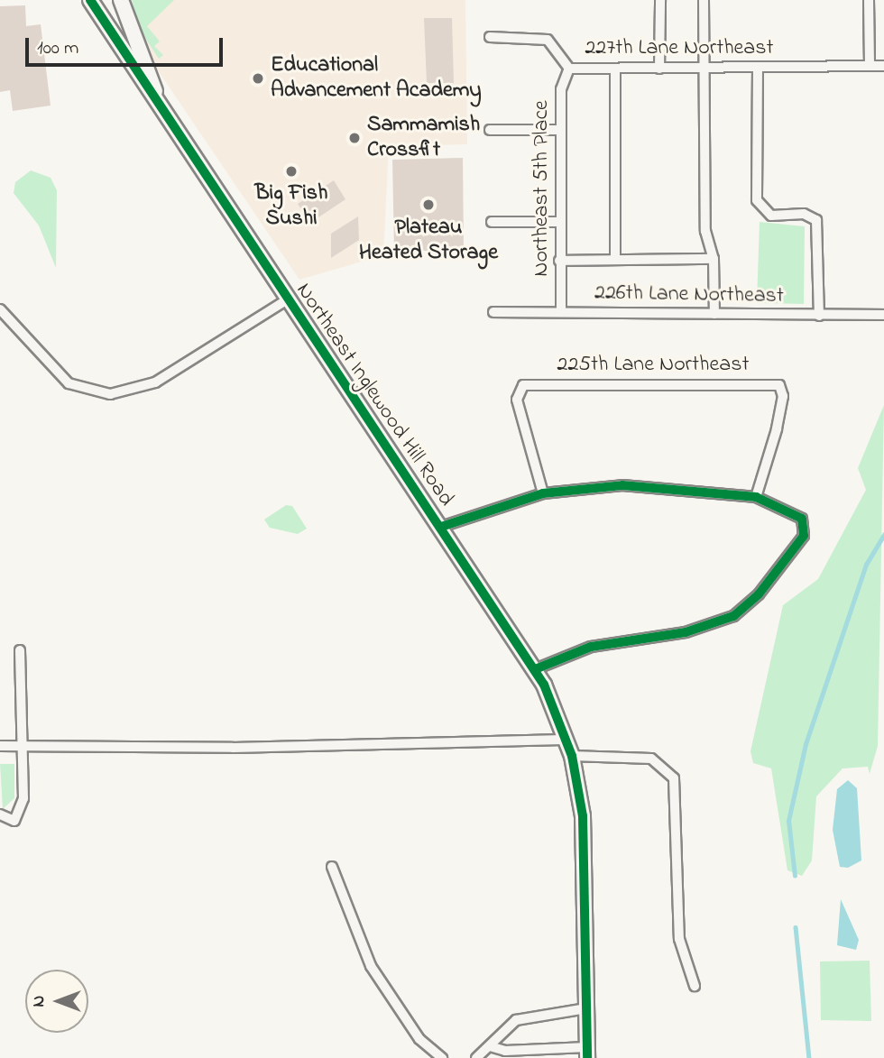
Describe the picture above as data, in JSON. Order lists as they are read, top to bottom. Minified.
{"streets":{"street":["227th Lane Northeast","Northeast 5th Place","226th Lane Northeast","225th Lane Northeast","Northeast Inglewood Hill Road"]},"crossings":[["227th Lane Northeast","Northeast 5th Place"],["Northeast 5th Place","226th Lane Northeast"]],"places":["Educational Advancement Academy","Sammamish Crossfit","Big Fish Sushi","Plateau Heated Storage"],"scale_bar":"100 m","north":"left"}
